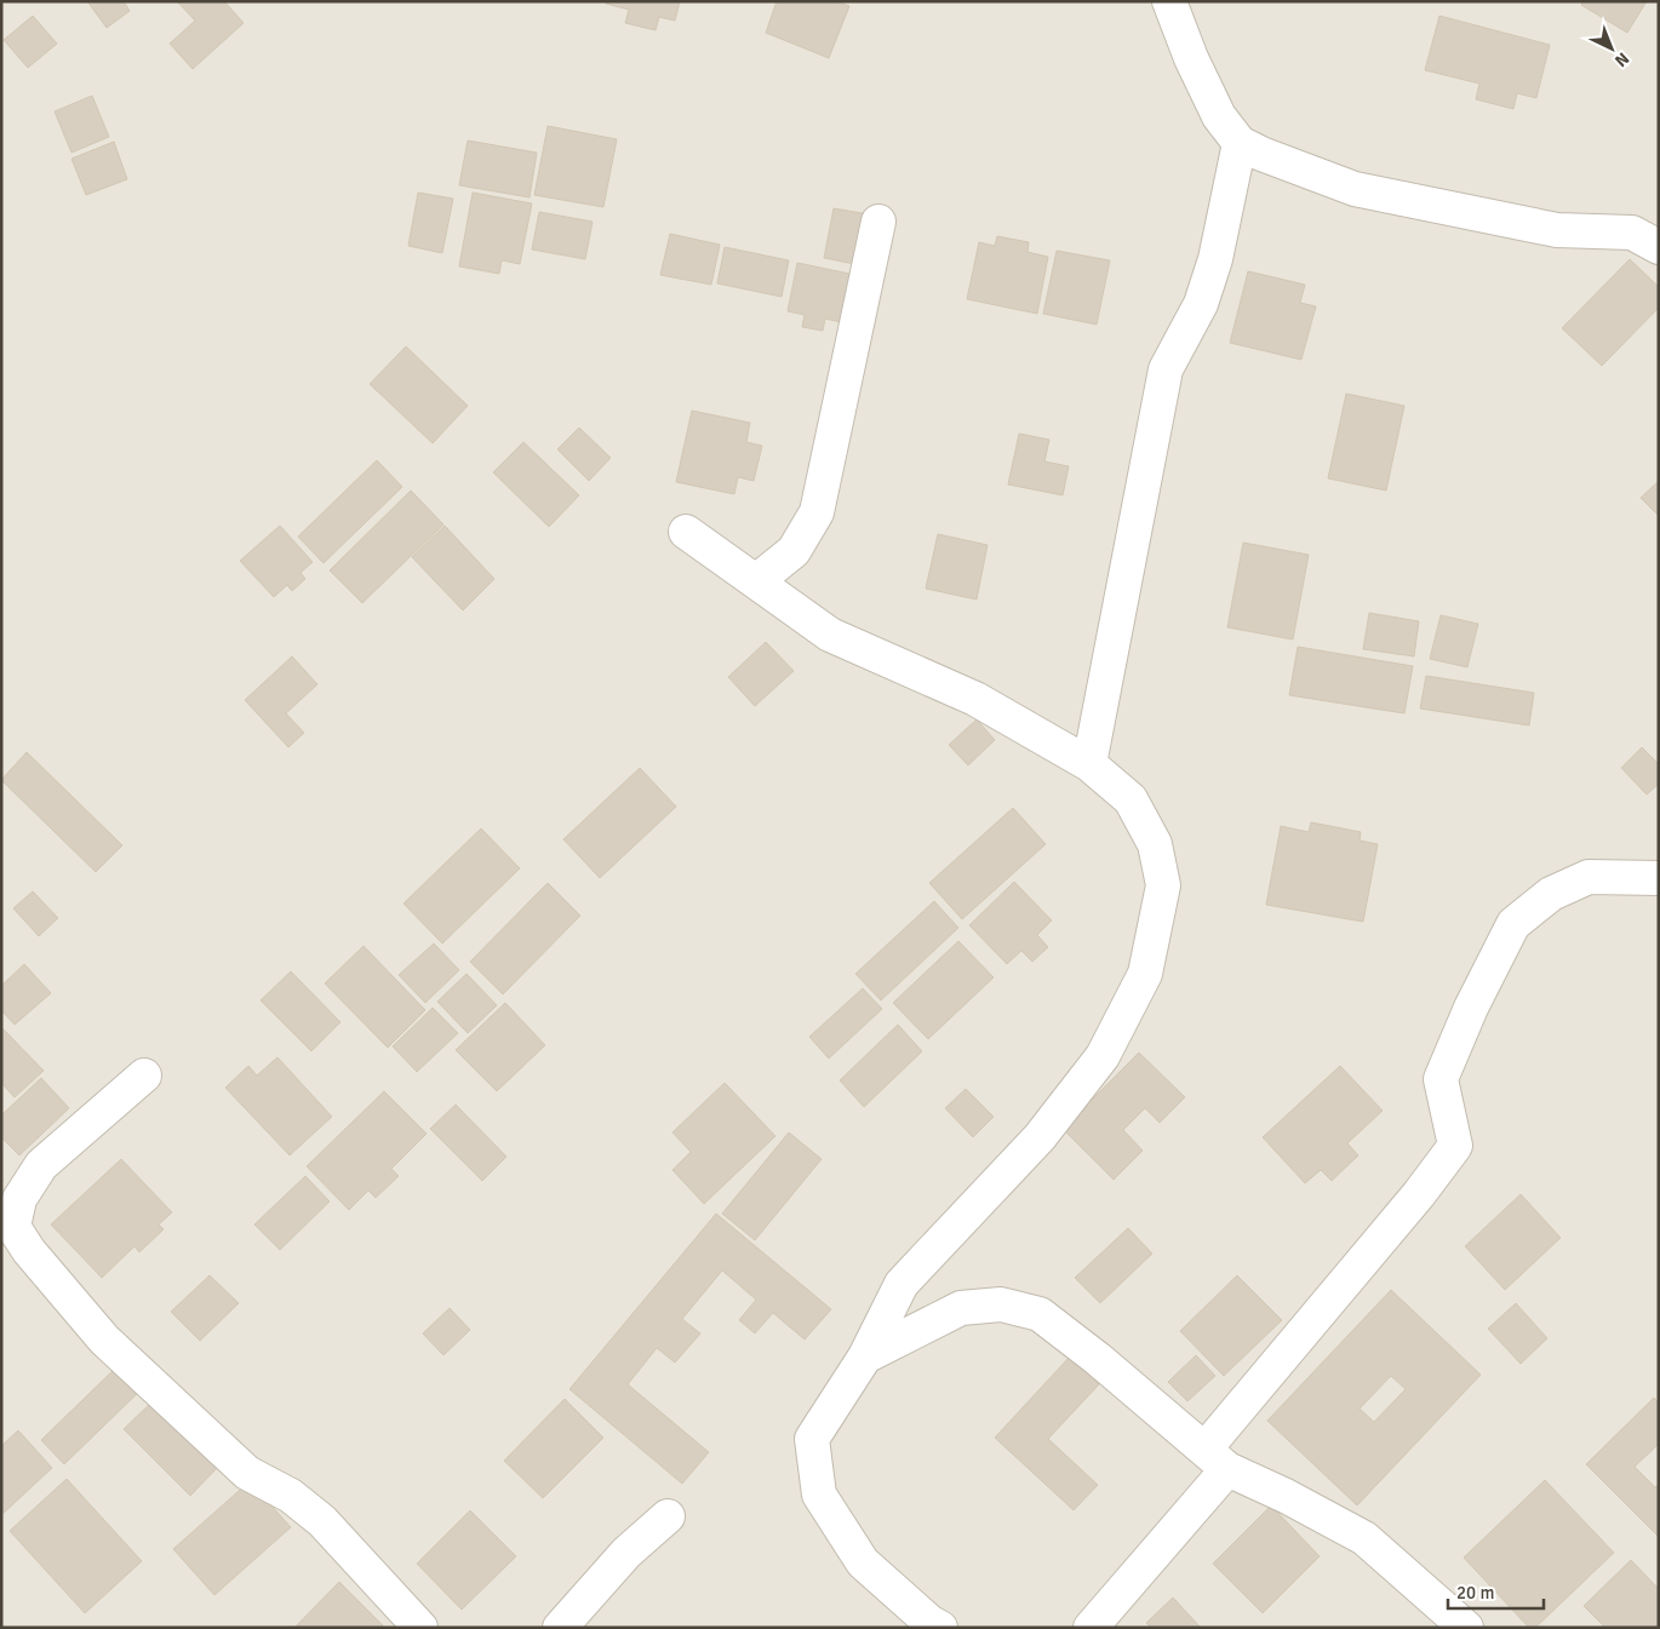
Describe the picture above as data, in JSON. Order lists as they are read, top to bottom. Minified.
{"scale_bar":"20 m","north":"bottom right"}
